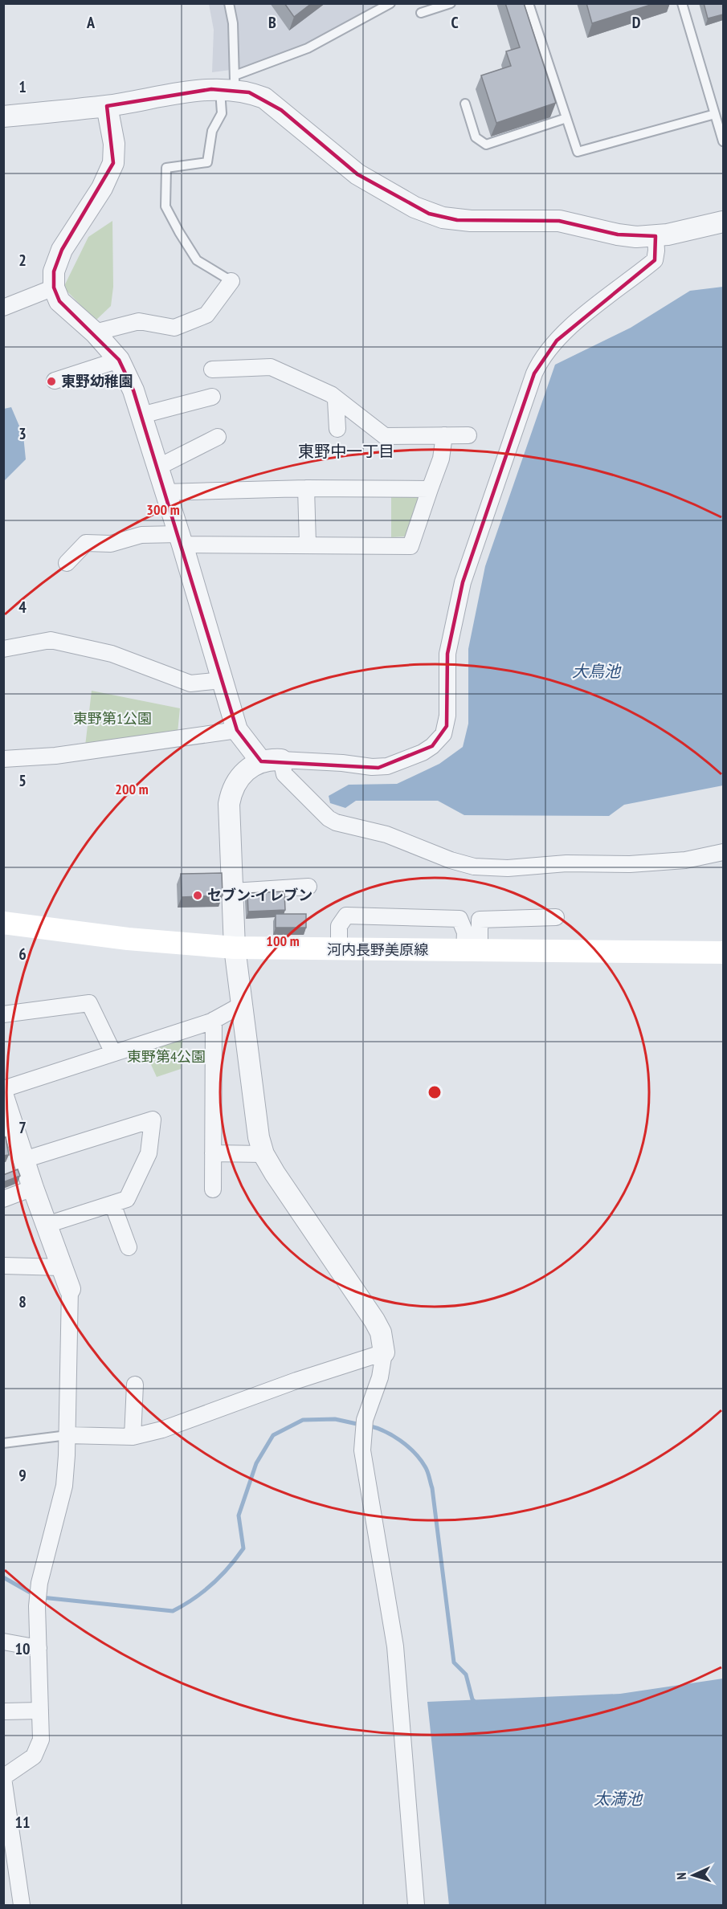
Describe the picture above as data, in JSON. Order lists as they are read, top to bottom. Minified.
{"streets":{"main road":["河内長野美原線"]},"districts":["東野中一丁目"],"water":["大鳥池","太満池"],"parks":["東野第1公園","東野第4公園"],"places":["東野幼稚園","セブン-イレブン"],"north":"left","grid":{"columns":["A","B","C","D"],"rows":["1","2","3","4","5","6","7","8","9","10","11"]},"rings":["300 m","200 m","100 m"]}
